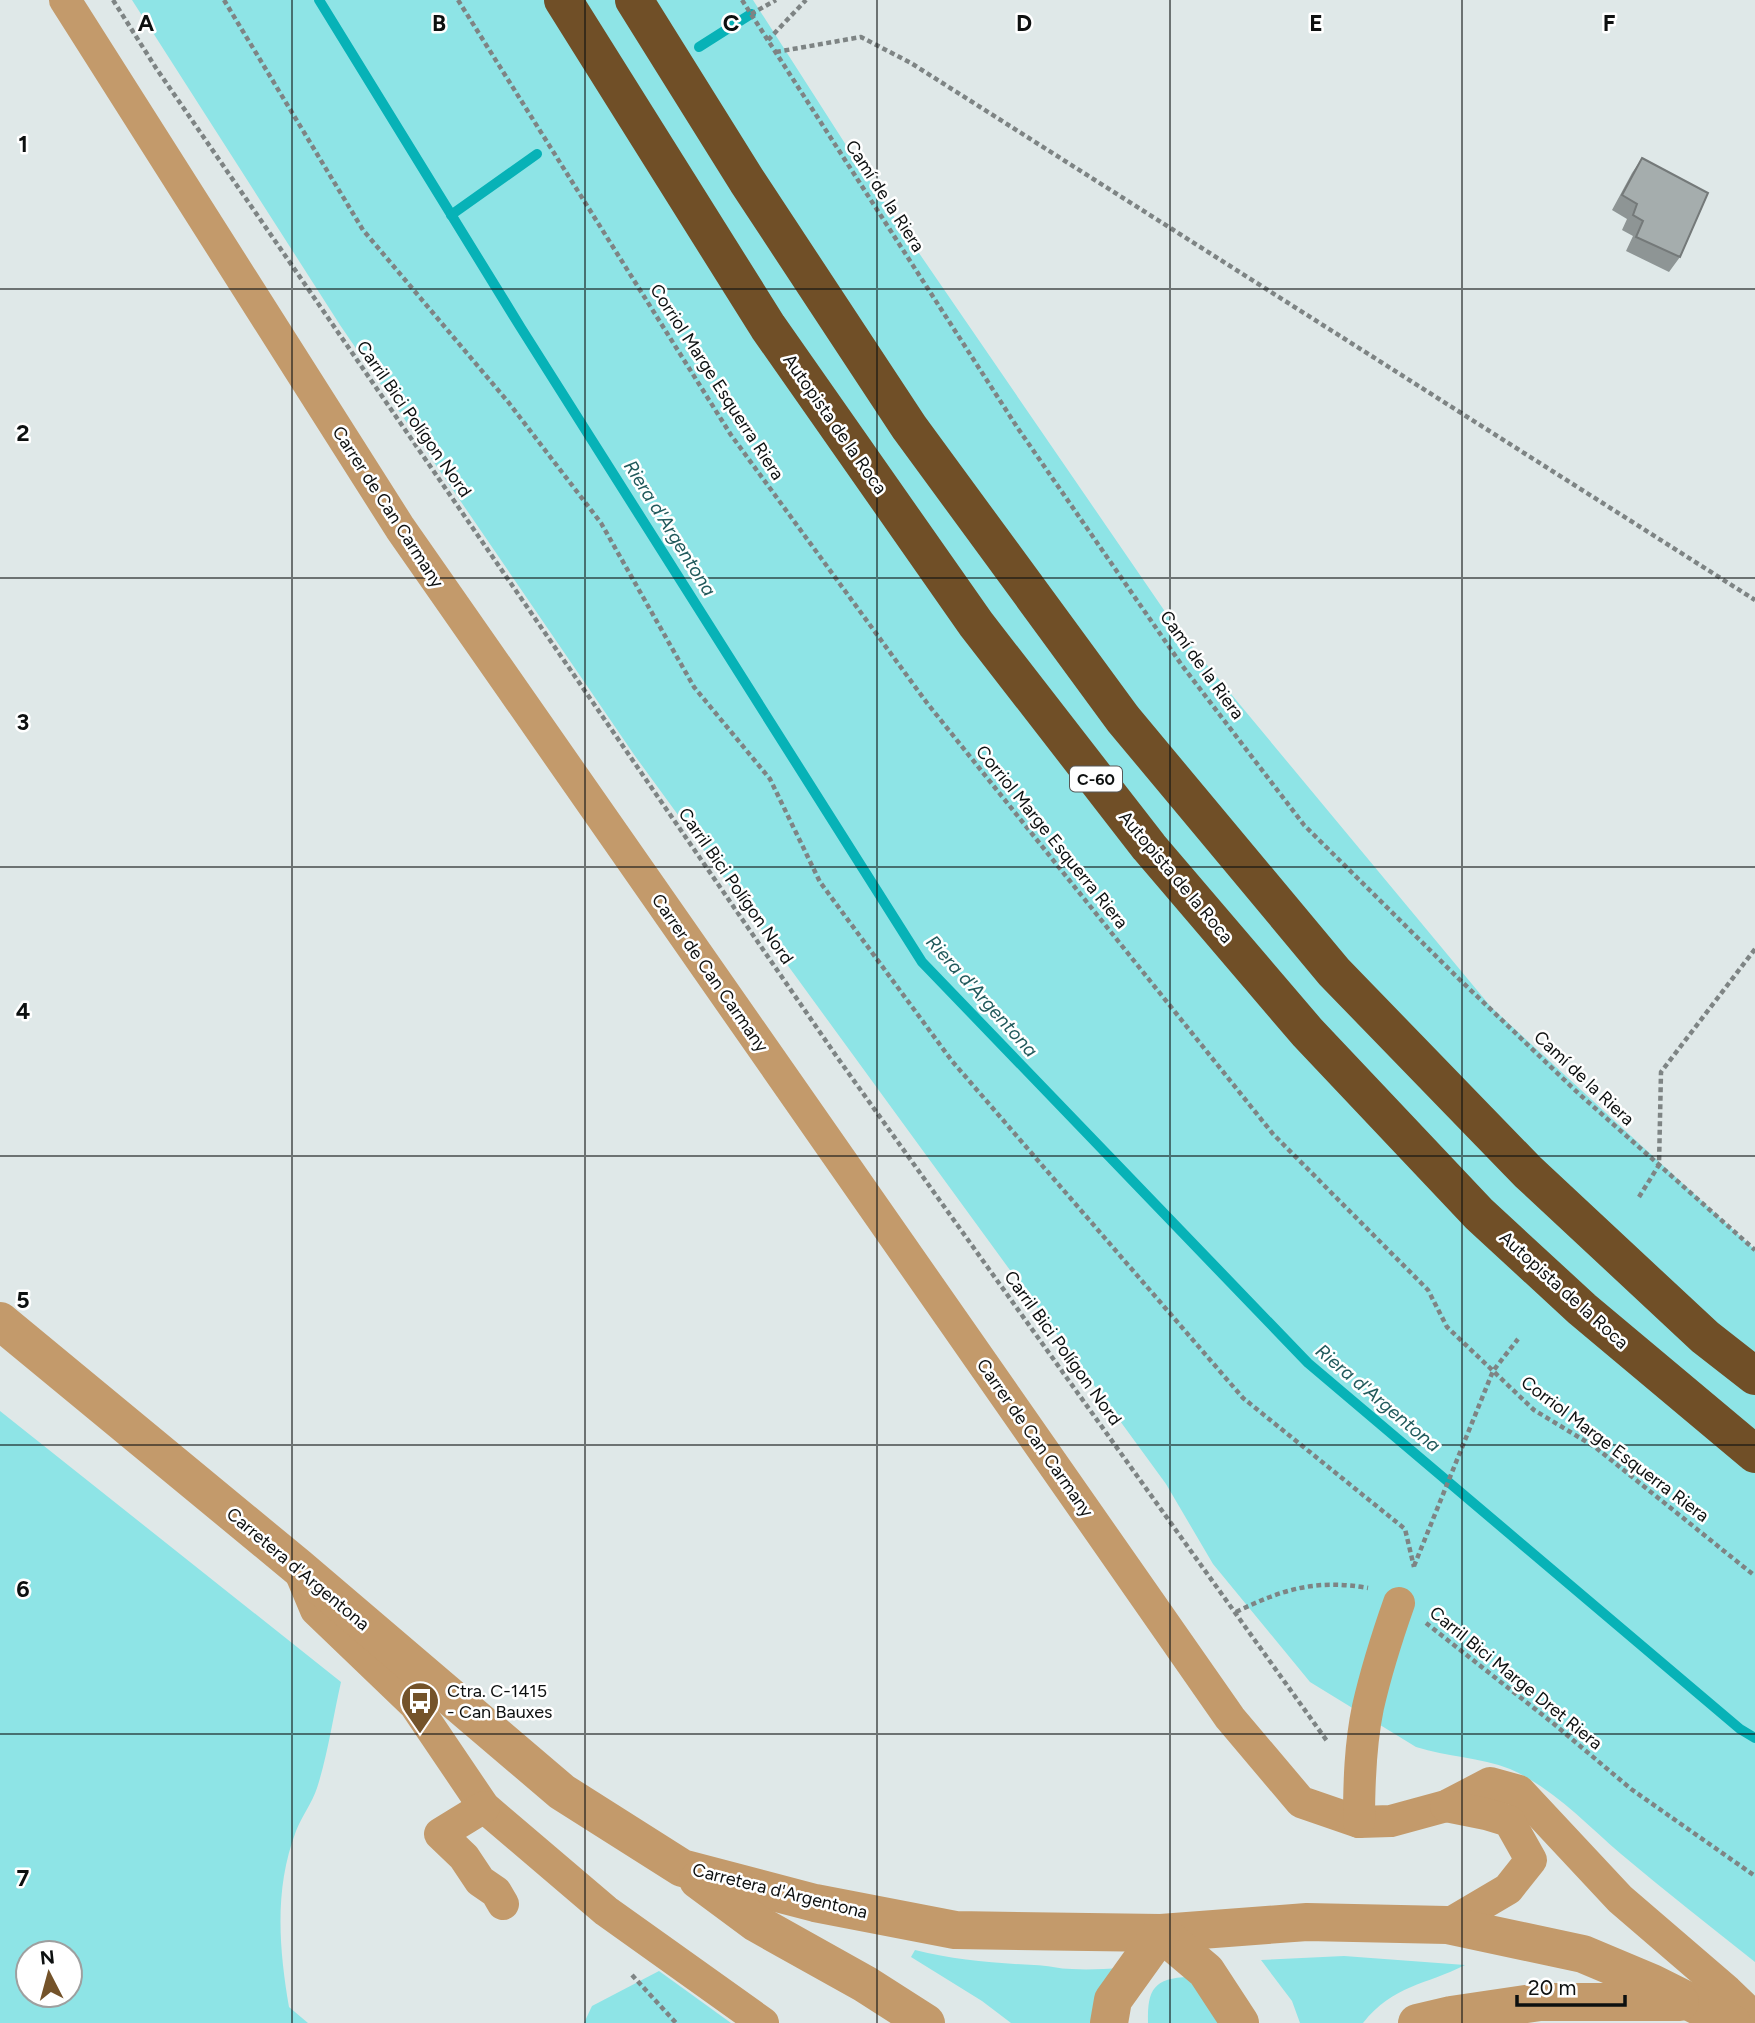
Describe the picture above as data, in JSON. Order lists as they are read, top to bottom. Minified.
{"streets":{"highway":["Autopista de la Roca","C-60"],"street":["Carrer de Can Carmany","Carretera d'Argentona"],"path":["Camí de la Riera","Corriol Marge Esquerra Riera","Carril Bici Polígon Nord","Carril Bici Marge Dret Riera"]},"crossings":[["Carril Bici Polígon Nord","Carril Bici Marge Dret Riera"],["Carrer de Can Carmany","Carretera d'Argentona"]],"water":["Riera d'Argentona"],"places":{"bus stop":["Ctra. C-1415 - Can Bauxes"]},"scale_bar":"20 m","north":"top","grid":{"columns":["A","B","C","D","E","F"],"rows":["1","2","3","4","5","6","7"]}}
